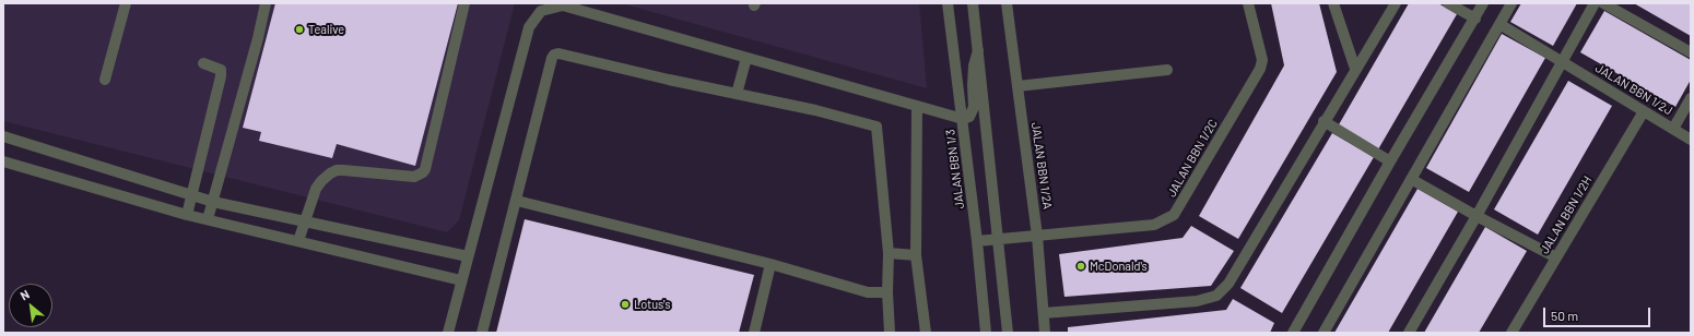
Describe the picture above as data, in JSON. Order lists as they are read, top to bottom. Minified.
{"streets":{"street":["JALAN BBN 1/2J","JALAN BBN 1/2C","JALAN BBN 1/2A","JALAN BBN 1/3","JALAN BBN 1/2H"]},"crossings":[["JALAN BBN 1/2J","JALAN BBN 1/2H"],["JALAN BBN 1/2C","JALAN BBN 1/2A"],["JALAN BBN 1/2C","JALAN BBN 1/3"]],"places":["Tealive","McDonald's","Lotus's"],"scale_bar":"50 m","north":"top left"}
